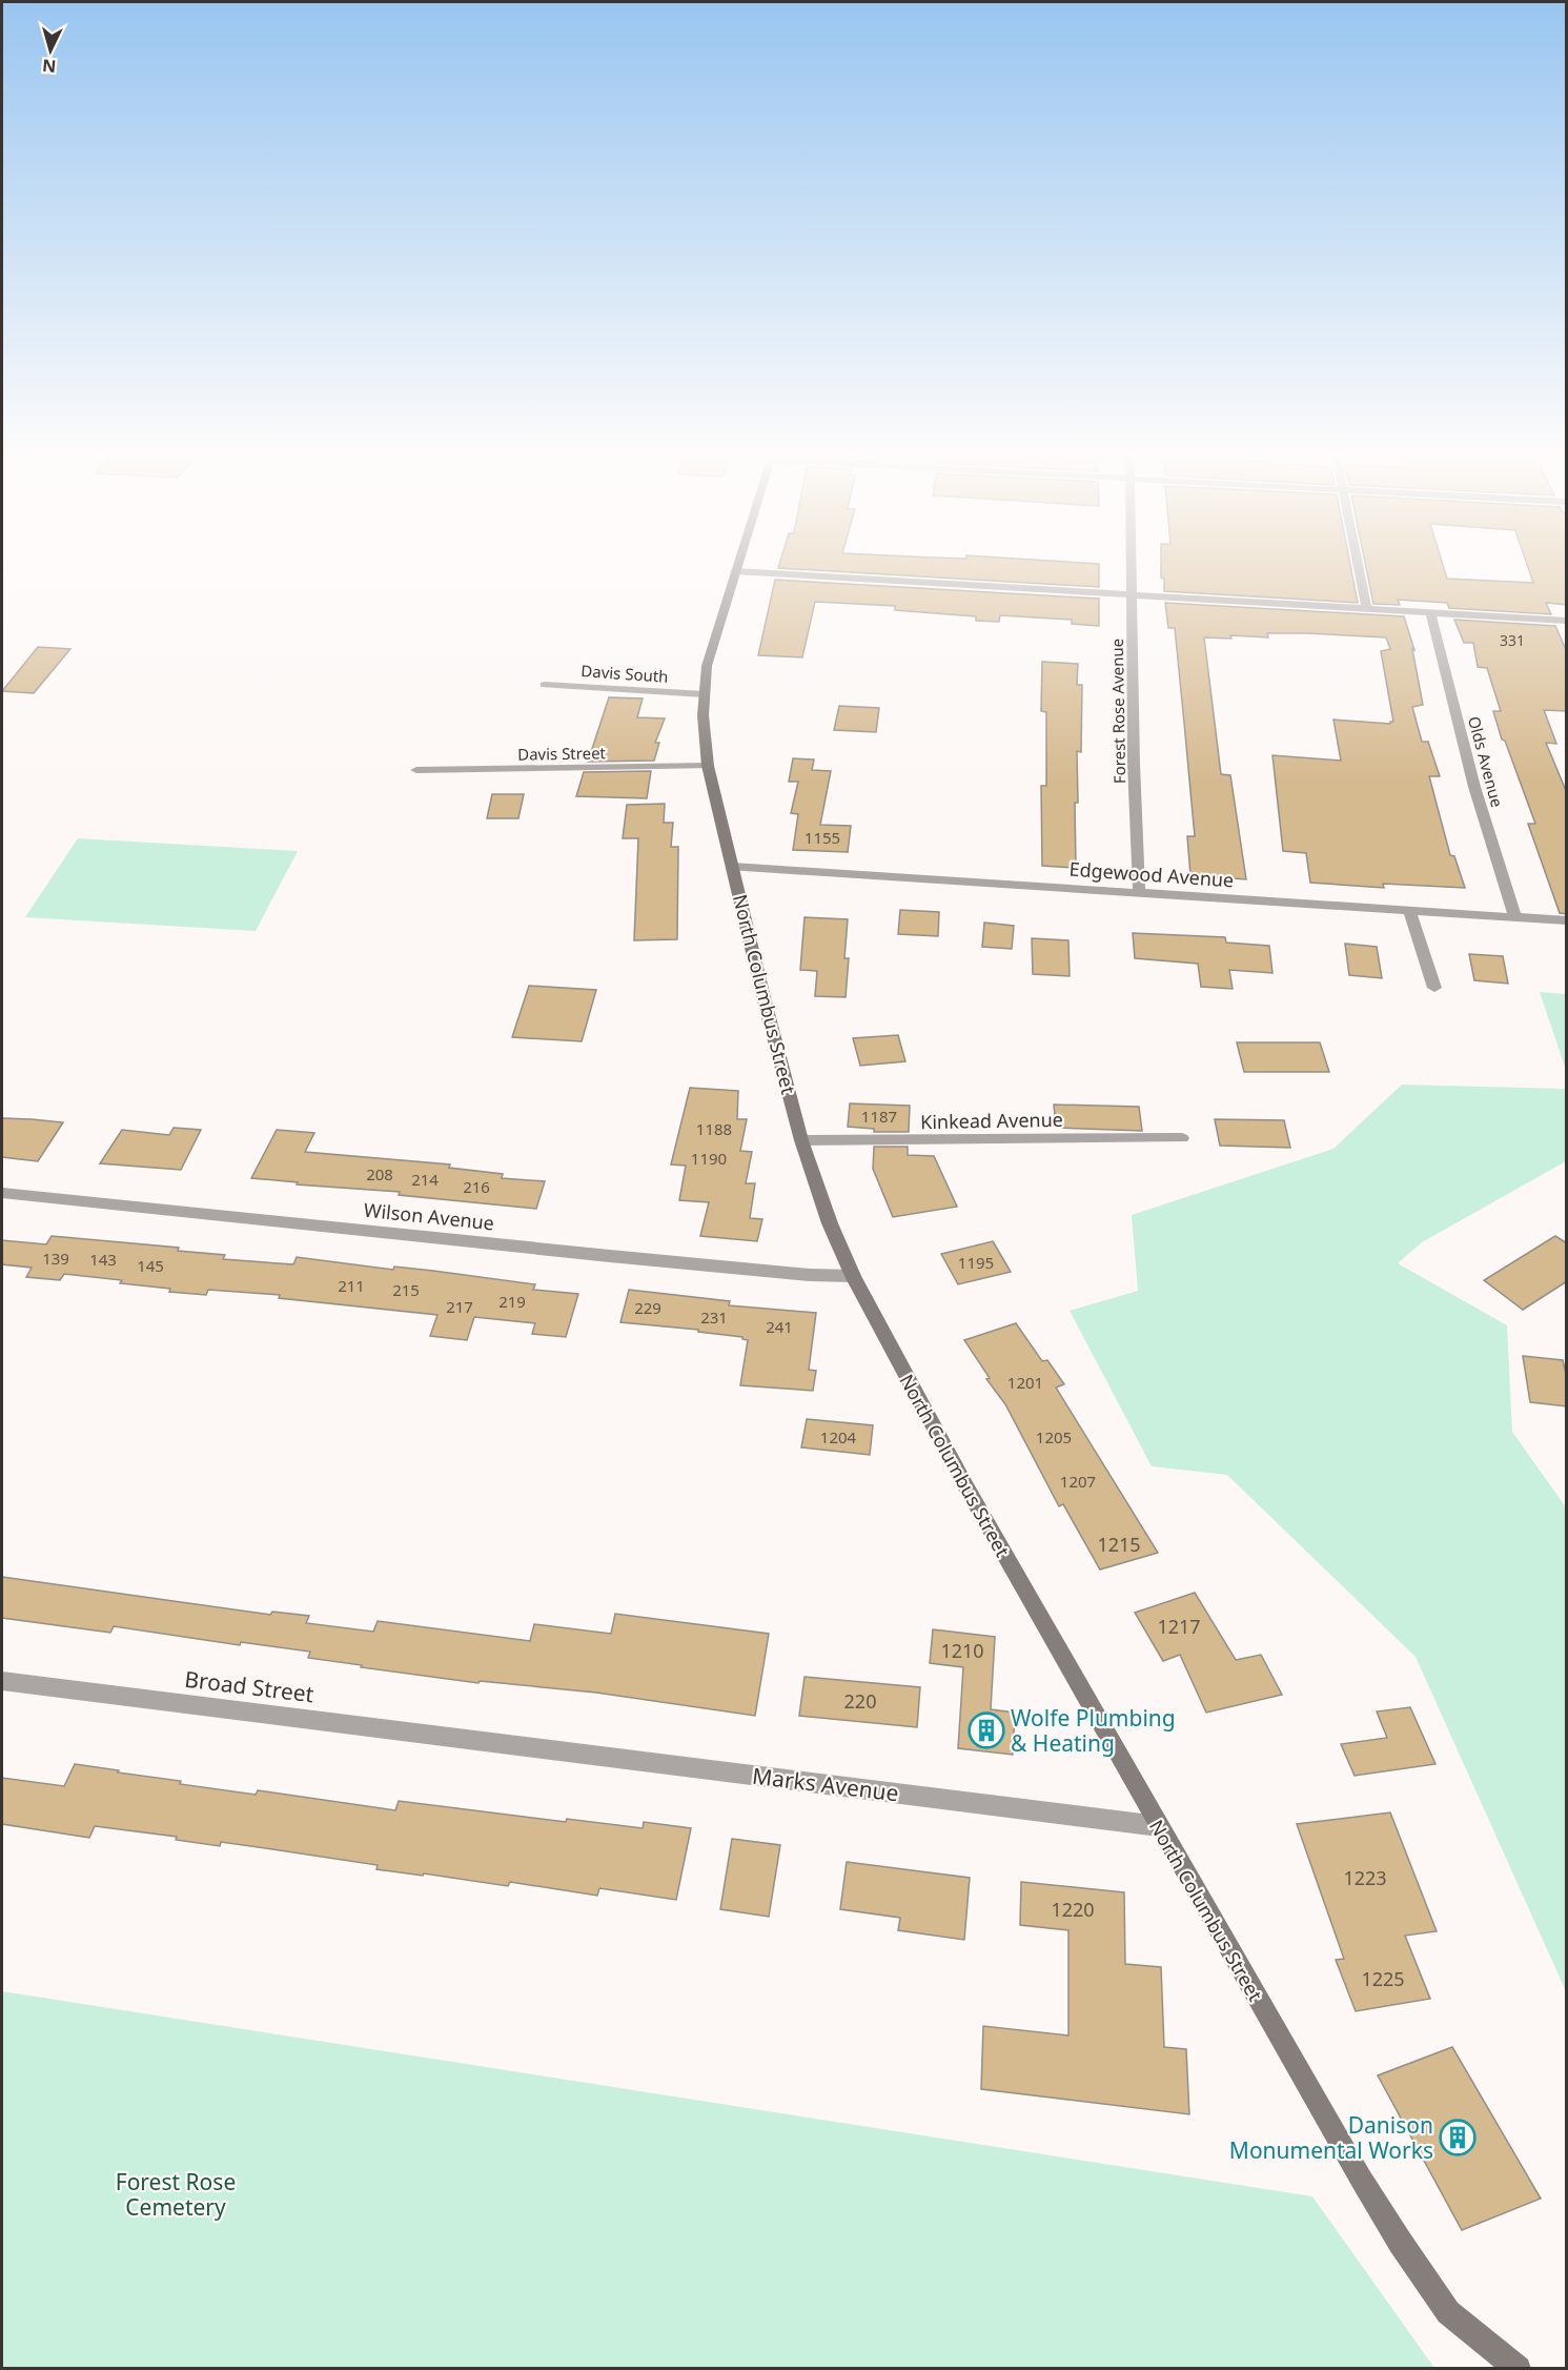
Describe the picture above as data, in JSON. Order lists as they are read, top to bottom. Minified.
{"streets":{"main road":["North Columbus Street"],"street":["Davis South","Forest Rose Avenue","Davis Street","Olds Avenue","Edgewood Avenue","Kinkead Avenue","Wilson Avenue","Broad Street","Marks Avenue"]},"crossings":[["Davis South","North Columbus Street"],["Forest Rose Avenue","Edgewood Avenue"],["Davis Street","North Columbus Street"],["Olds Avenue","Edgewood Avenue"],["Edgewood Avenue","North Columbus Street"],["North Columbus Street","Kinkead Avenue"],["North Columbus Street","Wilson Avenue"],["North Columbus Street","Marks Avenue"],["Broad Street","Marks Avenue"]],"parks":["Forest Rose Cemetery"],"places":{"building":["Wolfe Plumbing & Heating","Danison Monumental Works"]},"house_numbers":["331","1155","1187","1188","1190","208","214","216","139","143","1195","145","211","215","219","217","229","231","241","1201","1204","1205","1207","1215","1217","1210","220","1223","1220","1225"],"north":"bottom"}
